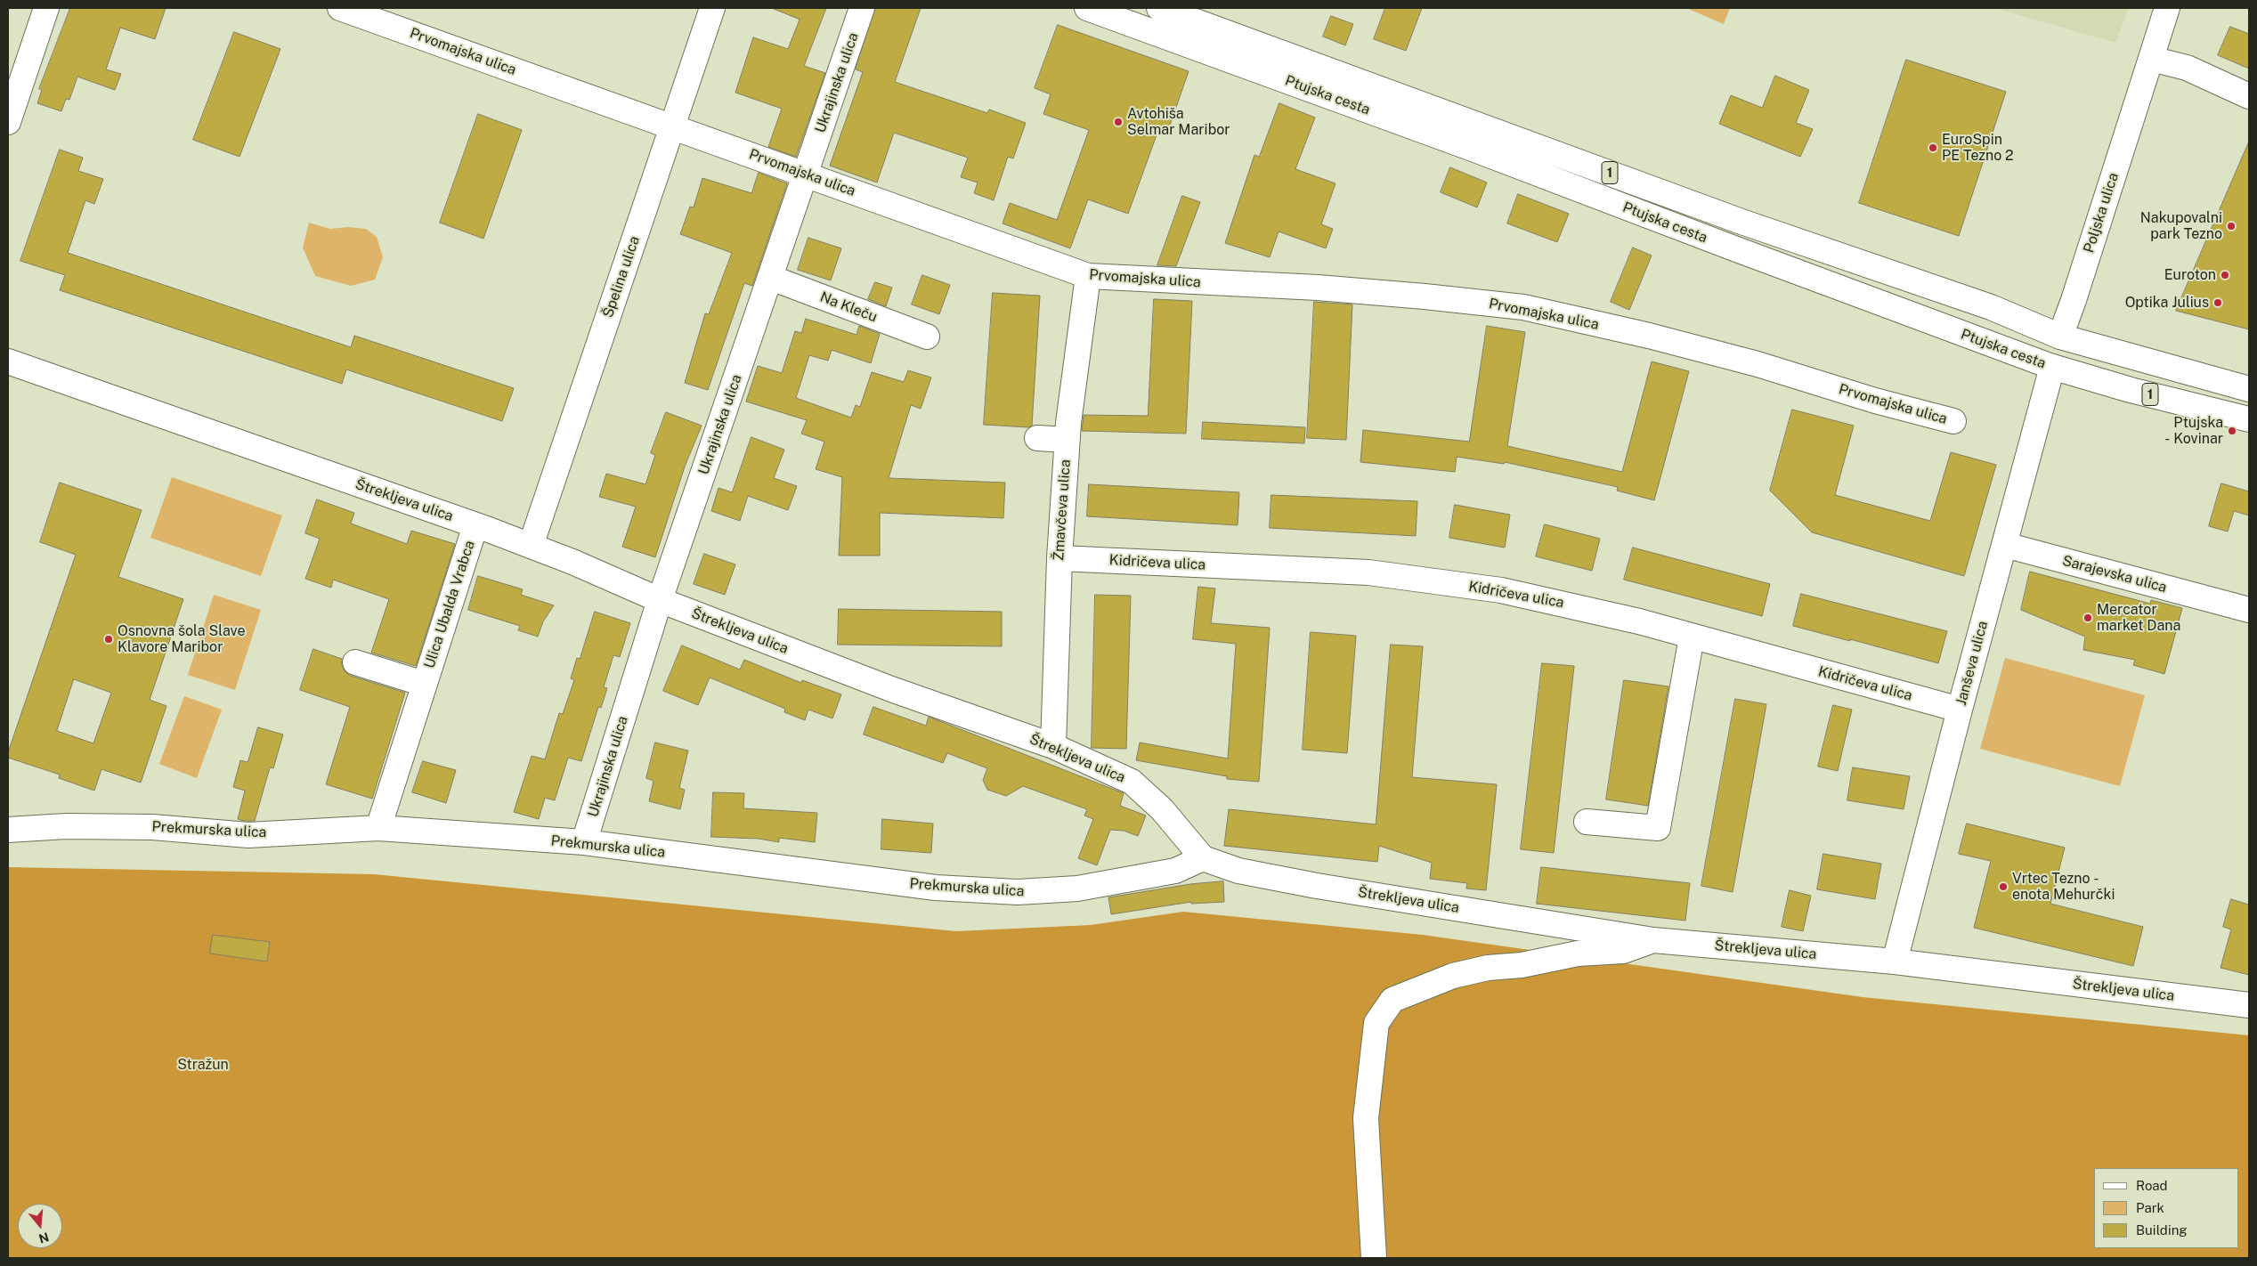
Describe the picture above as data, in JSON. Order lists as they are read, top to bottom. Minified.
{"streets":{"street":["Prvomajska ulica","Ukrajinska ulica","Ptujska cesta","1","Poljska ulica","Špelina ulica","Na Kleču","Štrekljeva ulica","Žmavčeva ulica","Kidričeva ulica","Sarajevska ulica","Ulica Ubalda Vrabca","Janševa ulica","Prekmurska ulica"]},"crossings":[["Prvomajska ulica","Ukrajinska ulica"],["Prvomajska ulica","Špelina ulica"],["Prvomajska ulica","Žmavčeva ulica"],["Ukrajinska ulica","Na Kleču"],["Ukrajinska ulica","Štrekljeva ulica"],["Ukrajinska ulica","Prekmurska ulica"],["Ptujska cesta","Poljska ulica"],["Ptujska cesta","Janševa ulica"],["Poljska ulica","Janševa ulica"],["Špelina ulica","Štrekljeva ulica"],["Štrekljeva ulica","Žmavčeva ulica"],["Štrekljeva ulica","Ulica Ubalda Vrabca"],["Štrekljeva ulica","Janševa ulica"],["Štrekljeva ulica","Prekmurska ulica"],["Žmavčeva ulica","Kidričeva ulica"],["Kidričeva ulica","Janševa ulica"],["Sarajevska ulica","Janševa ulica"],["Ulica Ubalda Vrabca","Prekmurska ulica"]],"parks":["Stražun"],"places":["Avtohiša Selmar Maribor","EuroSpin PE Tezno 2","Nakupovalni park Tezno","Euroton","Optika Julius","Ptujska - Kovinar","Mercator market Dana","Osnovna šola Slave Klavore Maribor","Vrtec Tezno - enota Mehurčki"],"legend":["Road","Park","Building"],"north":"bottom"}
